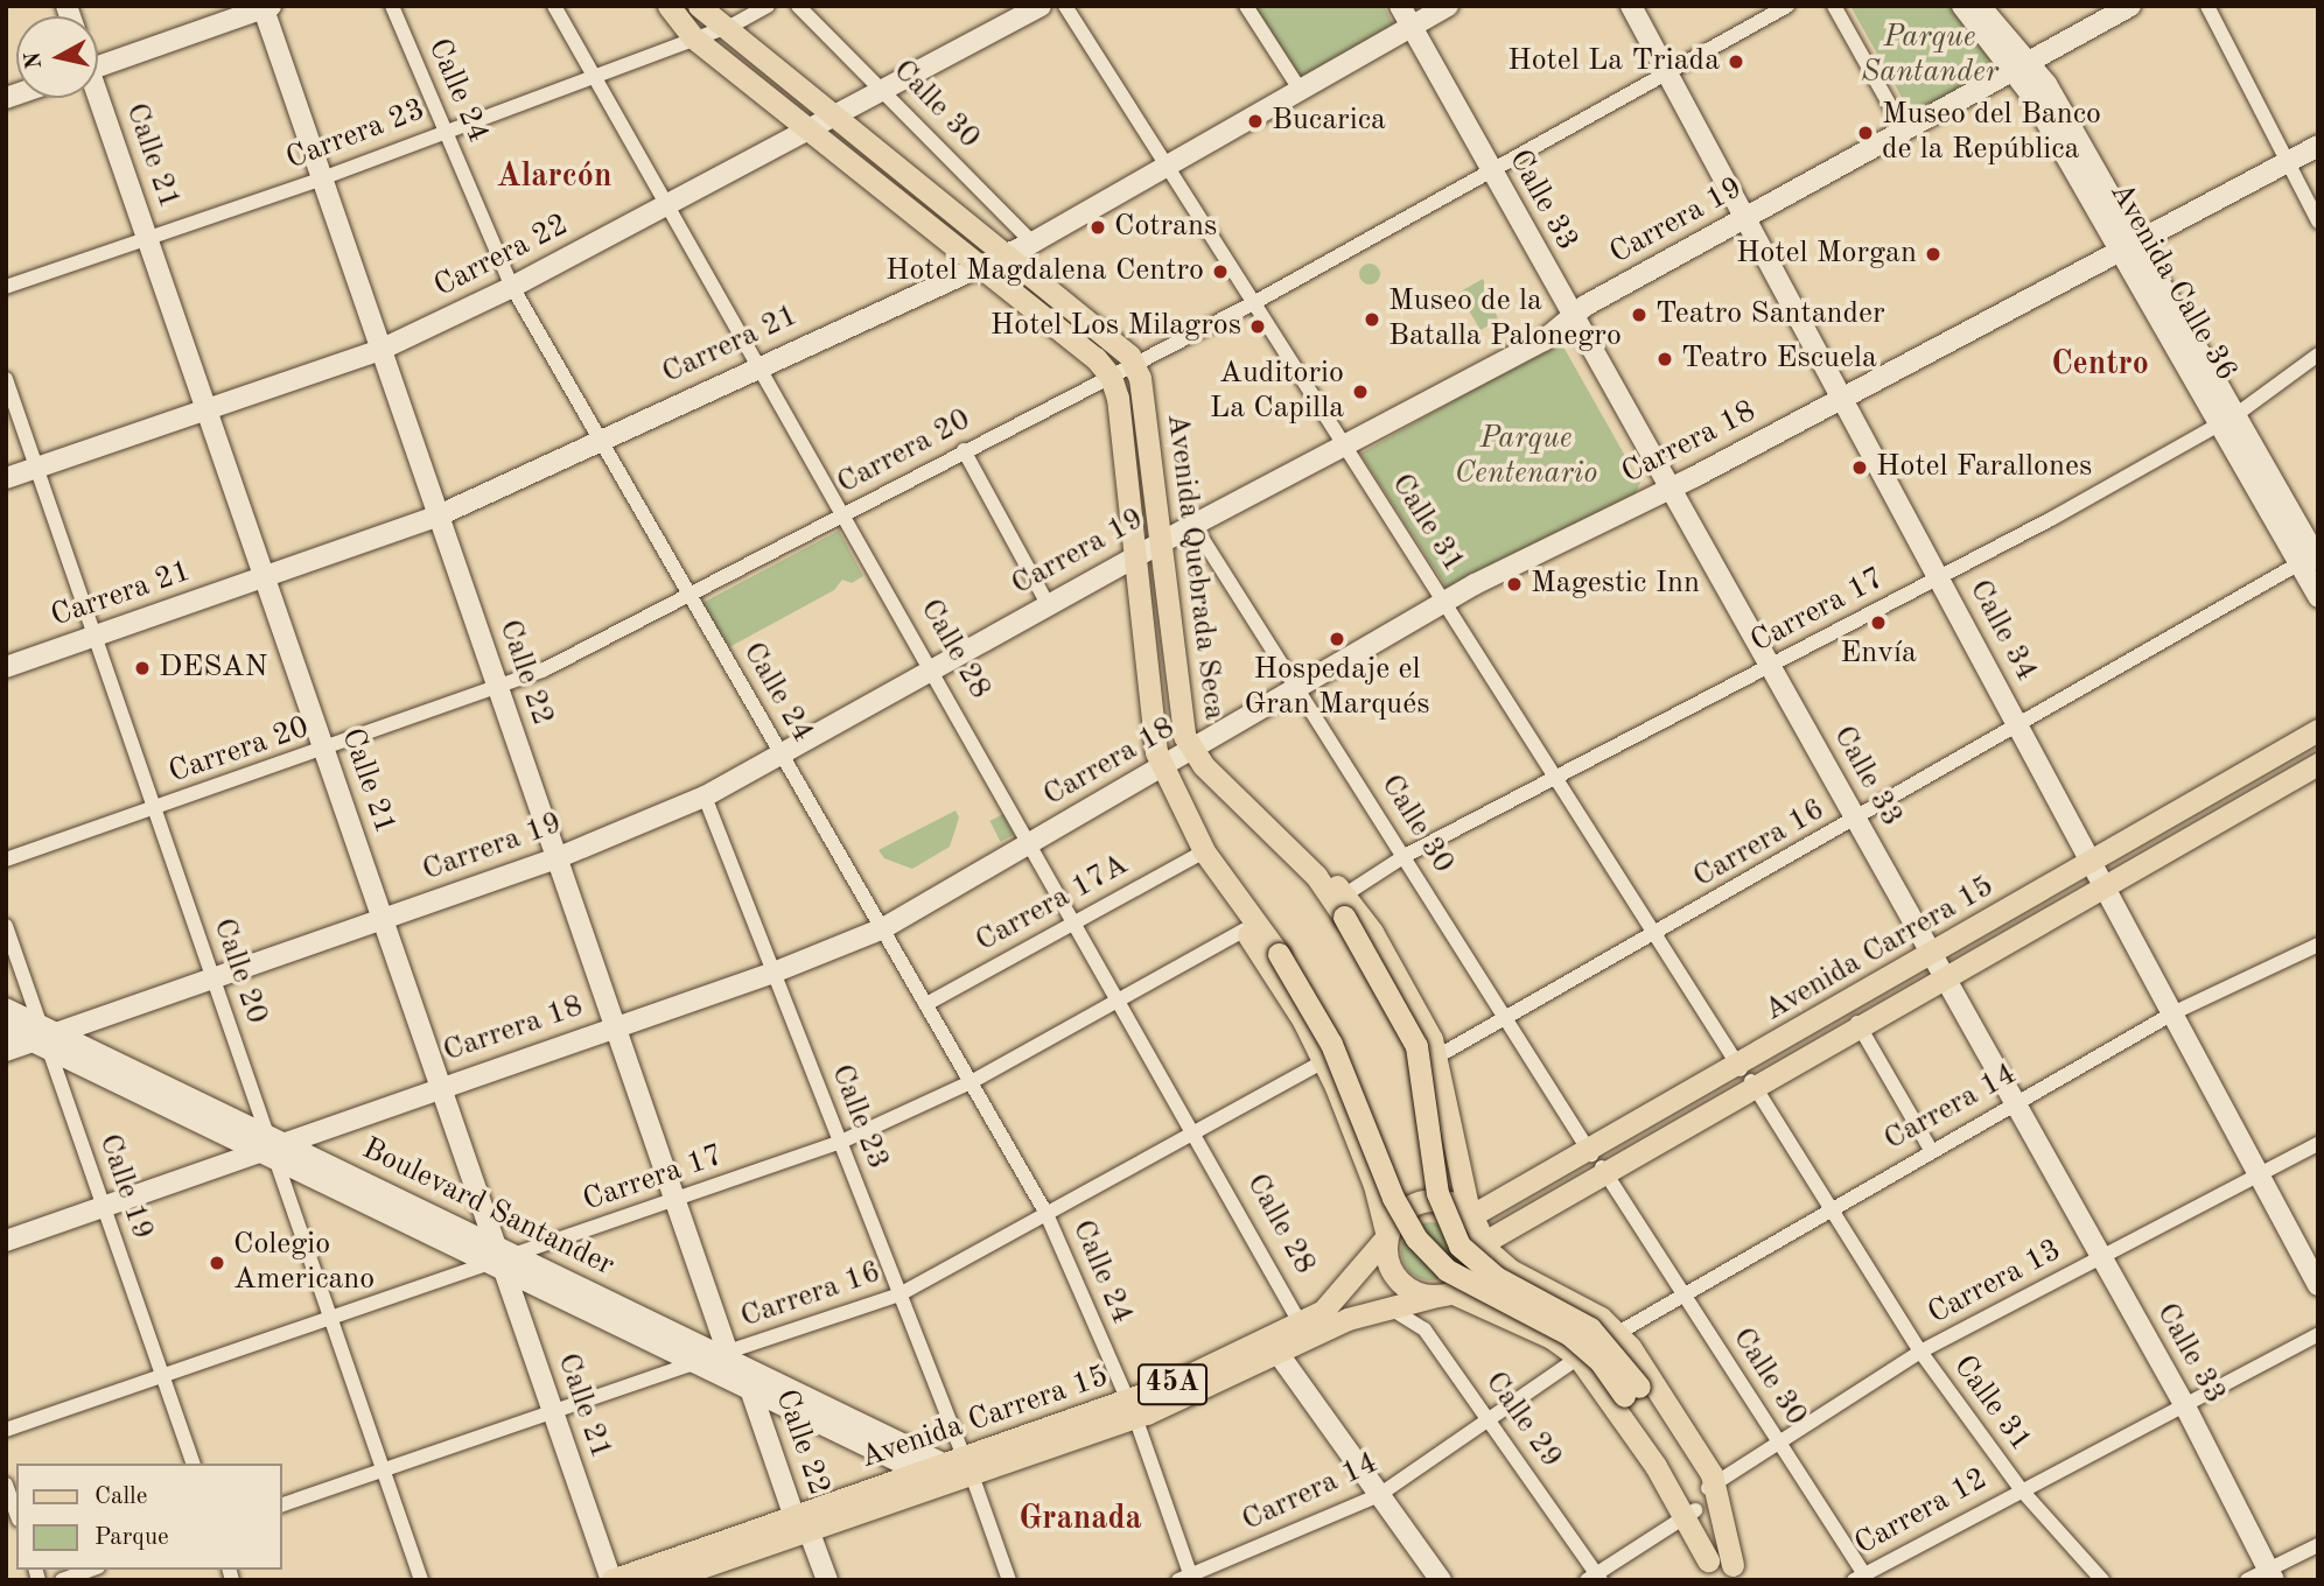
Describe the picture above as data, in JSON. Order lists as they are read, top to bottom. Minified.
{"streets":{"main road":["Avenida Quebrada Seca","Avenida Carrera 15","45A"],"street":["Calle 24","Calle 30","Carrera 23","Calle 21","Calle 33","Carrera 19","Carrera 22","Avenida Calle 36","Carrera 21","Carrera 18","Carrera 20","Calle 31","Carrera 17","Calle 34","Calle 28","Calle 22","Carrera 16","Carrera 17A","Calle 20","Carrera 14","Calle 23","Calle 19","Boulevard Santander","Carrera 13","Calle 29","Carrera 12"]},"crossings":[["Calle 24","Carrera 23"],["Calle 24","Carrera 19"],["Calle 24","Carrera 22"],["Calle 24","Carrera 21"],["Calle 24","Carrera 18"],["Calle 24","Carrera 20"],["Calle 24","Carrera 17"],["Calle 24","Carrera 16"],["Calle 24","Carrera 17A"],["Calle 24","Avenida Carrera 15"],["Calle 24","Carrera 14"],["Calle 30","Carrera 19"],["Calle 30","Carrera 22"],["Calle 30","Carrera 21"],["Calle 30","Carrera 18"],["Calle 30","Carrera 17"],["Calle 30","Carrera 16"],["Calle 30","Avenida Carrera 15"],["Calle 30","Carrera 14"],["Calle 30","Carrera 13"],["Calle 30","Carrera 12"],["Carrera 23","Calle 21"],["Carrera 23","Calle 28"],["Carrera 23","Calle 22"],["Calle 21","Carrera 19"],["Calle 21","Carrera 22"],["Calle 21","Carrera 21"],["Calle 21","Carrera 18"],["Calle 21","Carrera 20"],["Calle 21","Carrera 17"],["Calle 21","Carrera 16"],["Calle 21","Avenida Carrera 15"],["Calle 21","Boulevard Santander"],["Calle 33","Carrera 19"],["Calle 33","Carrera 21"],["Calle 33","Carrera 18"],["Calle 33","Carrera 20"],["Calle 33","Carrera 17"],["Calle 33","Carrera 16"],["Calle 33","Avenida Carrera 15"],["Calle 33","Carrera 14"],["Calle 33","Carrera 13"],["Calle 33","Carrera 12"],["Carrera 19","Avenida Calle 36"],["Carrera 19","Calle 31"],["Carrera 19","Avenida Quebrada Seca"],["Carrera 19","Calle 34"],["Carrera 19","Calle 28"],["Carrera 19","Calle 22"],["Carrera 19","Calle 20"],["Carrera 19","Calle 23"],["Carrera 19","Calle 19"],["Carrera 19","Boulevard Santander"],["Carrera 22","Calle 28"],["Carrera 22","Calle 22"],["Carrera 22","Calle 20"],["Avenida Calle 36","Carrera 18"],["Avenida Calle 36","Carrera 17"],["Avenida Calle 36","Carrera 16"],["Carrera 21","Calle 31"],["Carrera 21","Calle 28"],["Carrera 21","Calle 22"],["Carrera 21","Calle 20"],["Carrera 18","Calle 31"],["Carrera 18","Avenida Quebrada Seca"],["Carrera 18","Calle 34"],["Carrera 18","Calle 28"],["Carrera 18","Calle 22"],["Carrera 18","Calle 20"],["Carrera 18","Calle 23"],["Carrera 18","Calle 19"],["Carrera 18","Boulevard Santander"],["Carrera 20","Calle 31"],["Carrera 20","Avenida Quebrada Seca"],["Carrera 20","Calle 34"],["Carrera 20","Calle 28"],["Carrera 20","Calle 22"],["Carrera 20","Calle 20"],["Calle 31","Carrera 17"],["Calle 31","Carrera 16"],["Calle 31","Avenida Carrera 15"],["Calle 31","Carrera 14"],["Calle 31","Carrera 13"],["Calle 31","Carrera 12"],["Avenida Quebrada Seca","Carrera 17"],["Avenida Quebrada Seca","Carrera 17A"],["Avenida Quebrada Seca","Carrera 13"],["Carrera 17","Calle 34"],["Carrera 17","Calle 28"],["Carrera 17","Calle 22"],["Carrera 17","Calle 20"],["Carrera 17","Calle 23"],["Carrera 17","Calle 19"],["Carrera 17","Boulevard Santander"],["Calle 34","Carrera 16"],["Calle 34","Avenida Carrera 15"],["Calle 34","Carrera 14"],["Calle 34","Carrera 13"],["Calle 28","Carrera 16"],["Calle 28","Carrera 17A"],["Calle 28","Avenida Carrera 15"],["Calle 22","Carrera 16"],["Calle 22","Avenida Carrera 15"],["Calle 22","Boulevard Santander"],["Carrera 16","Calle 20"],["Carrera 16","Calle 23"],["Carrera 16","Boulevard Santander"],["Avenida Carrera 15","Calle 23"],["Avenida Carrera 15","Boulevard Santander"],["Avenida Carrera 15","45A"],["Avenida Carrera 15","Calle 29"],["Calle 20","Boulevard Santander"],["Carrera 14","Calle 29"],["Calle 23","Boulevard Santander"],["Calle 19","Boulevard Santander"]],"districts":["Alarcón","Centro","Granada"],"parks":["Parque Santander","Parque Centenario"],"places":["Hotel La Triada","Bucarica","Museo del Banco de la República","Cotrans","Hotel Morgan","Hotel Magdalena Centro","Teatro Santander","Museo de la Batalla Palonegro","Hotel Los Milagros","Teatro Escuela","Auditorio La Capilla","Hotel Farallones","Magestic Inn","Envía","Hospedaje el Gran Marqués","DESAN","Colegio Americano"],"legend":["Calle","Parque"],"north":"left"}
